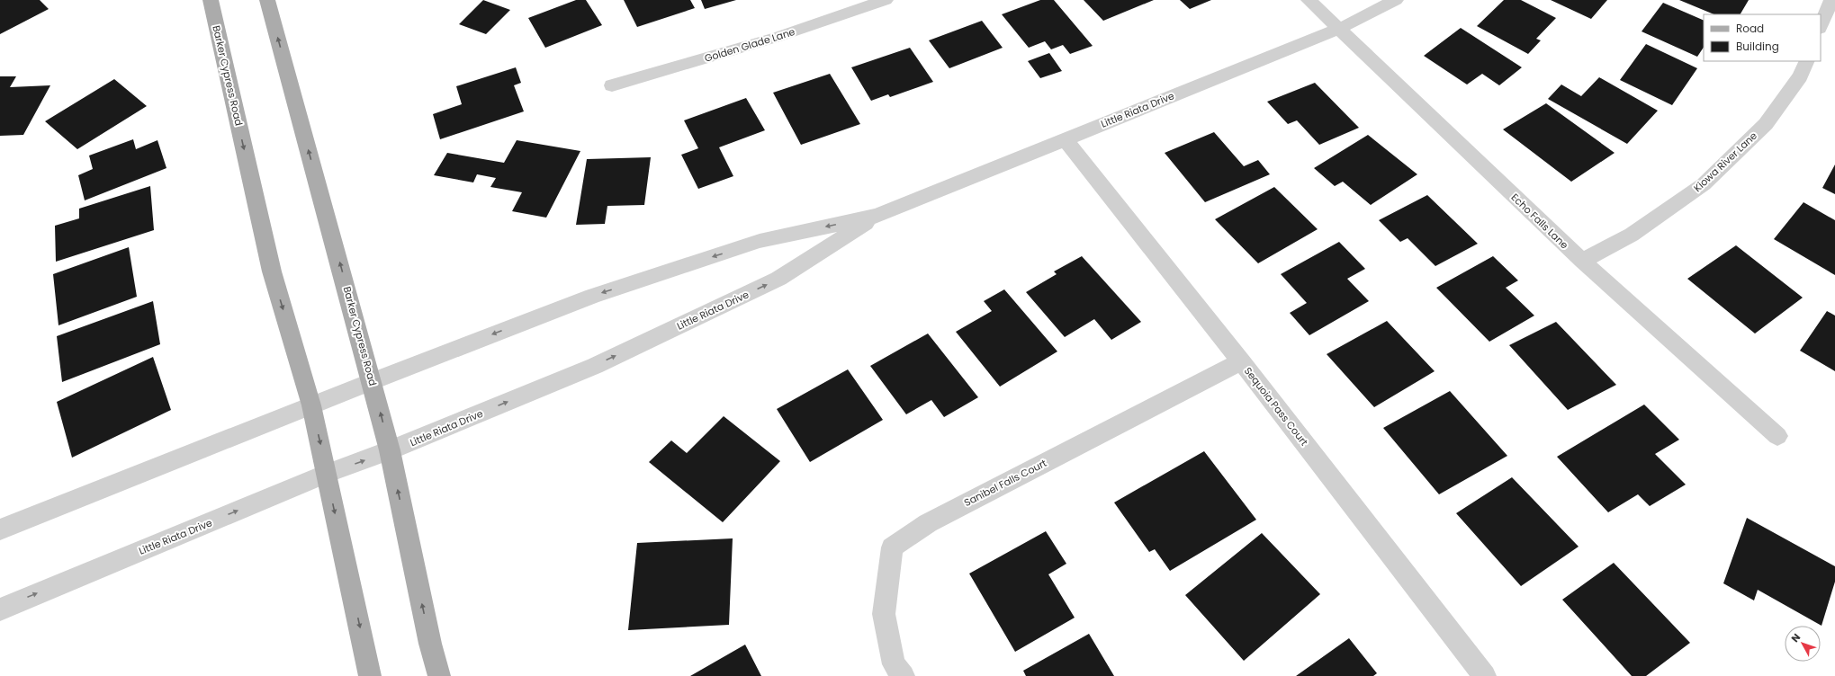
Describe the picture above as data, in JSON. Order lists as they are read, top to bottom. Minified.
{"streets":{"main road":["Barker Cypress Road"],"street":["Golden Glade Lane","Little Riata Drive","Kiowa River Lane","Echo Falls Lane","Sequoia Pass Court","Sanibel Falls Court"]},"crossings":[["Barker Cypress Road","Little Riata Drive"],["Little Riata Drive","Echo Falls Lane"],["Little Riata Drive","Sequoia Pass Court"],["Kiowa River Lane","Echo Falls Lane"],["Sequoia Pass Court","Sanibel Falls Court"]],"legend":["Road","Building"],"north":"top left"}
